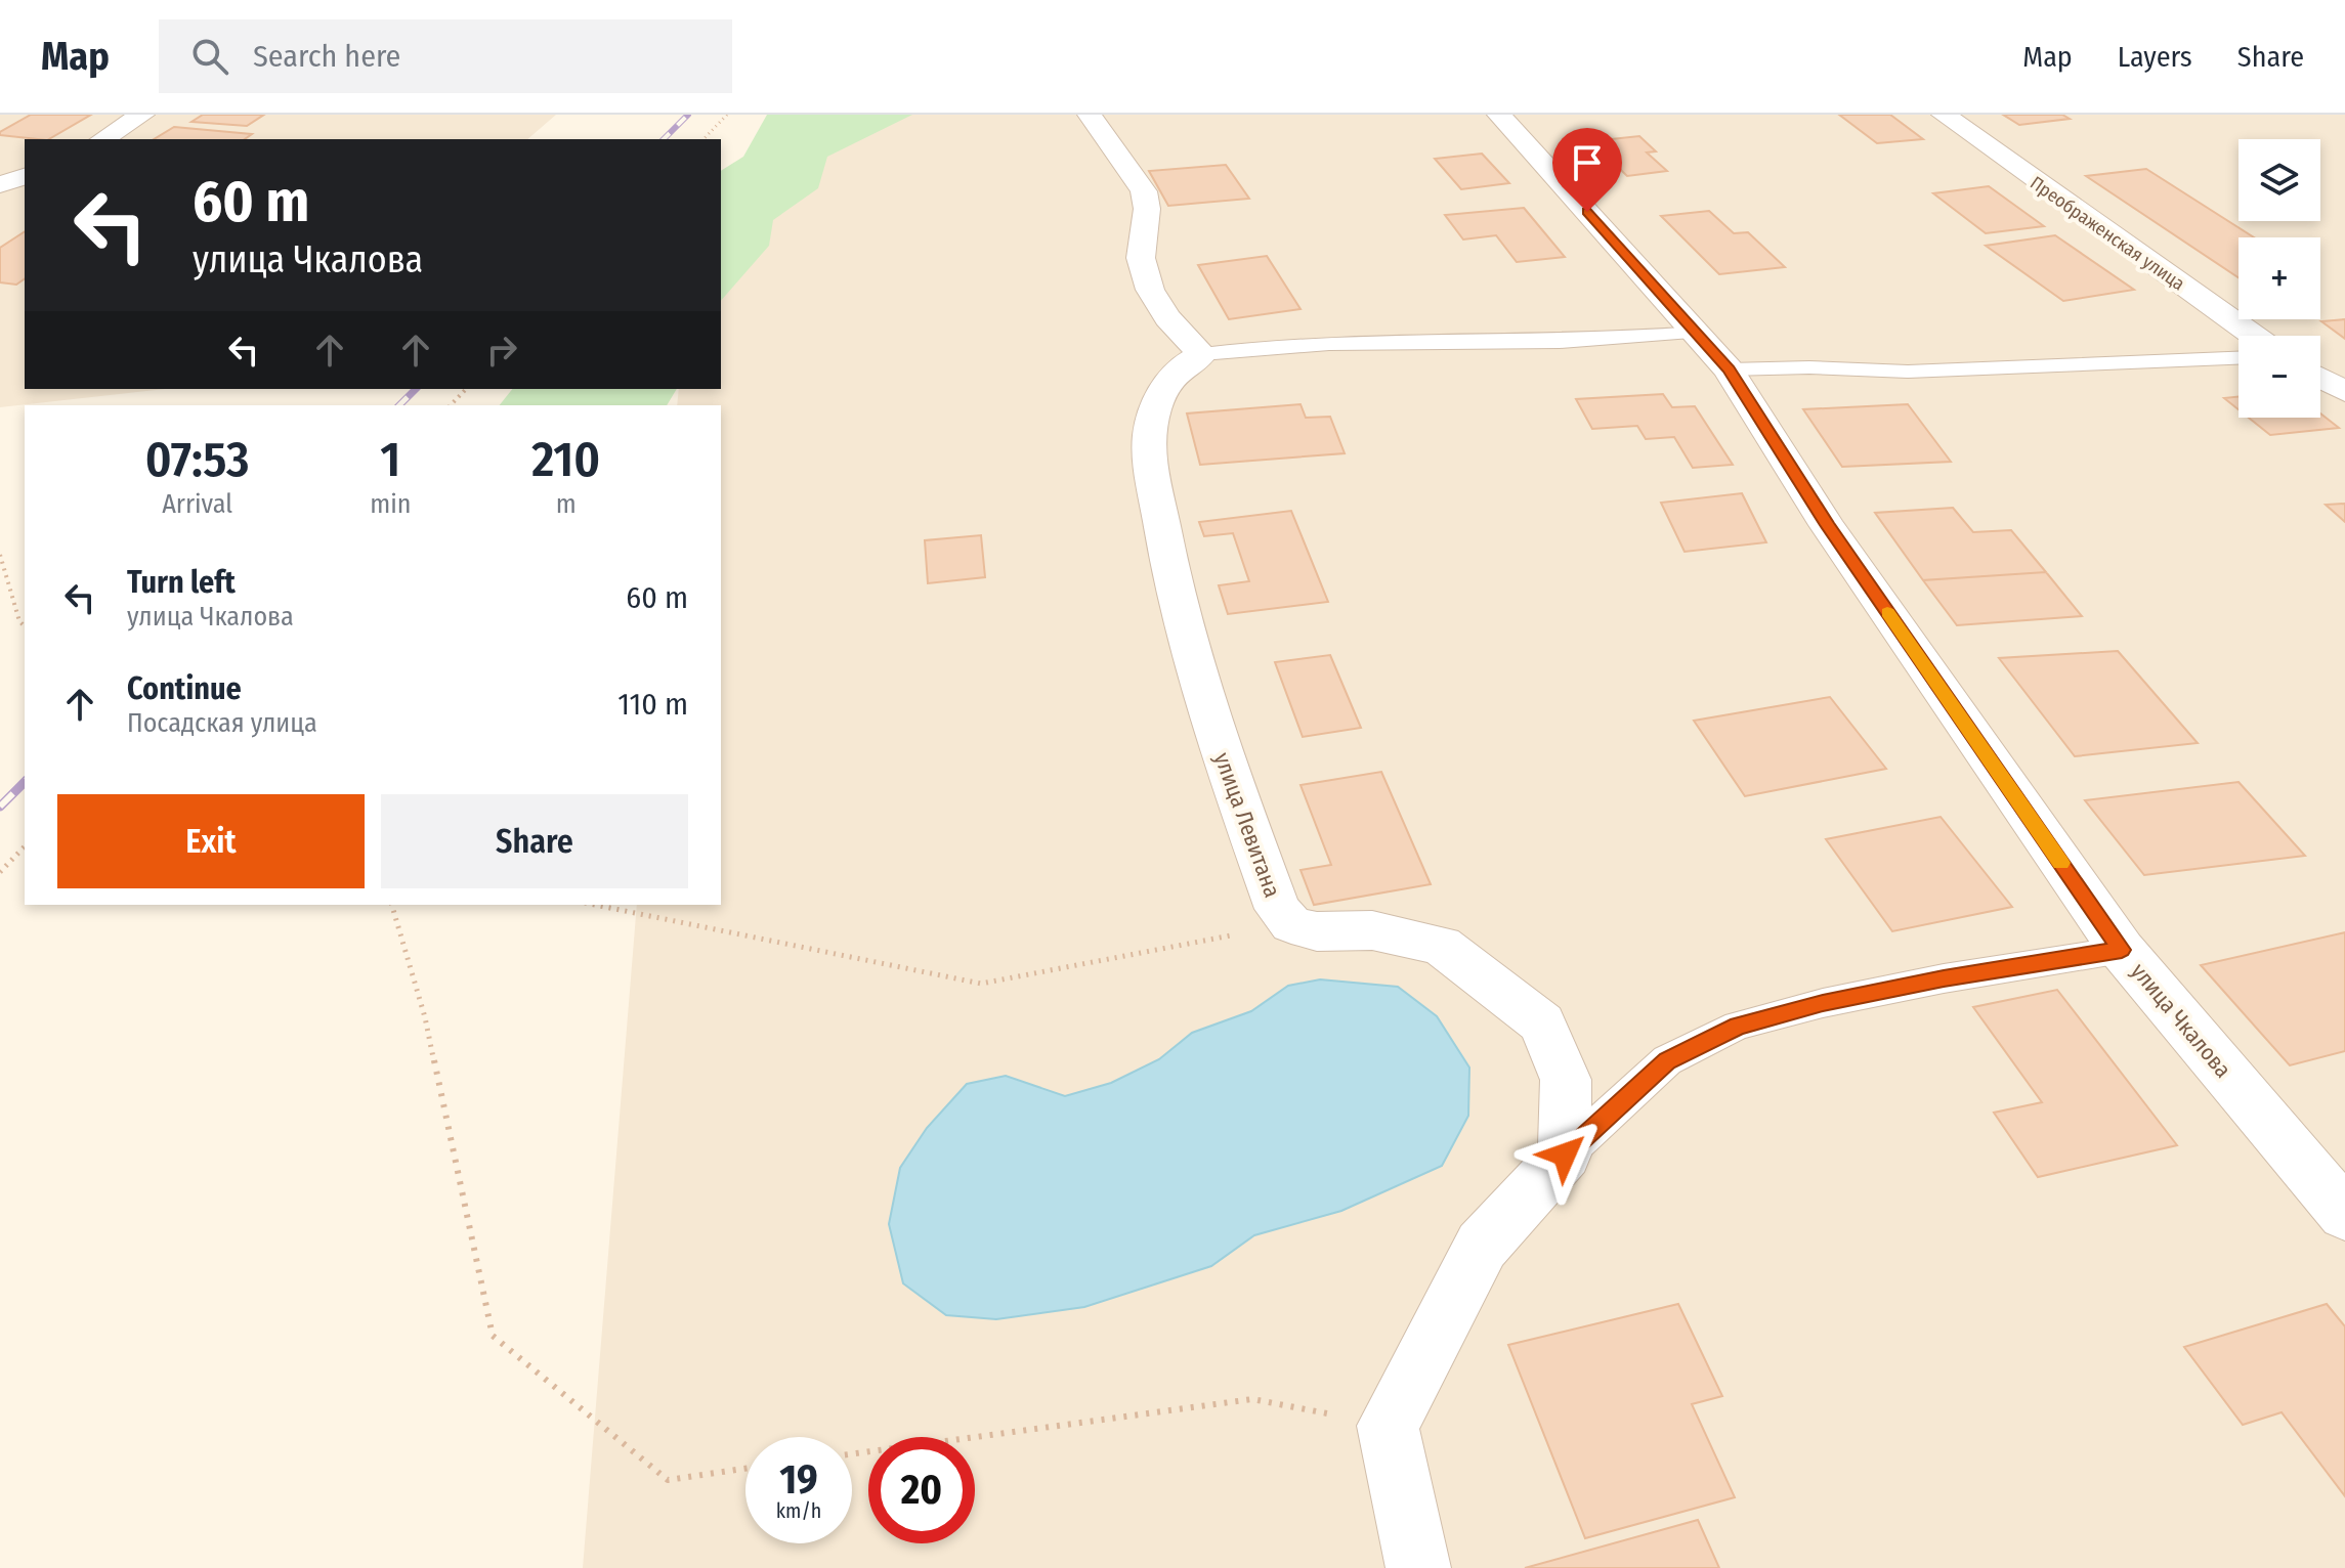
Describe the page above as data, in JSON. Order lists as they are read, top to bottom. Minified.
{"streets":{"street":["Преображенская улица","улица Левитана","улица Чкалова"]},"page":{"header":"Map","search":"Search here","nav":["Map","Layers","Share"],"map_buttons":["+","−"],"turn":["60 m","улица Чкалова"],"eta":["07:53","Arrival","1","min","210","m"],"list":[{"name":"Turn left","note":"улица Чкалова","value":"60 m"},{"name":"Continue","note":"Посадская улица","value":"110 m"}],"buttons":["Exit","Share"],"speed":"19 km/h","limit":"20"}}
